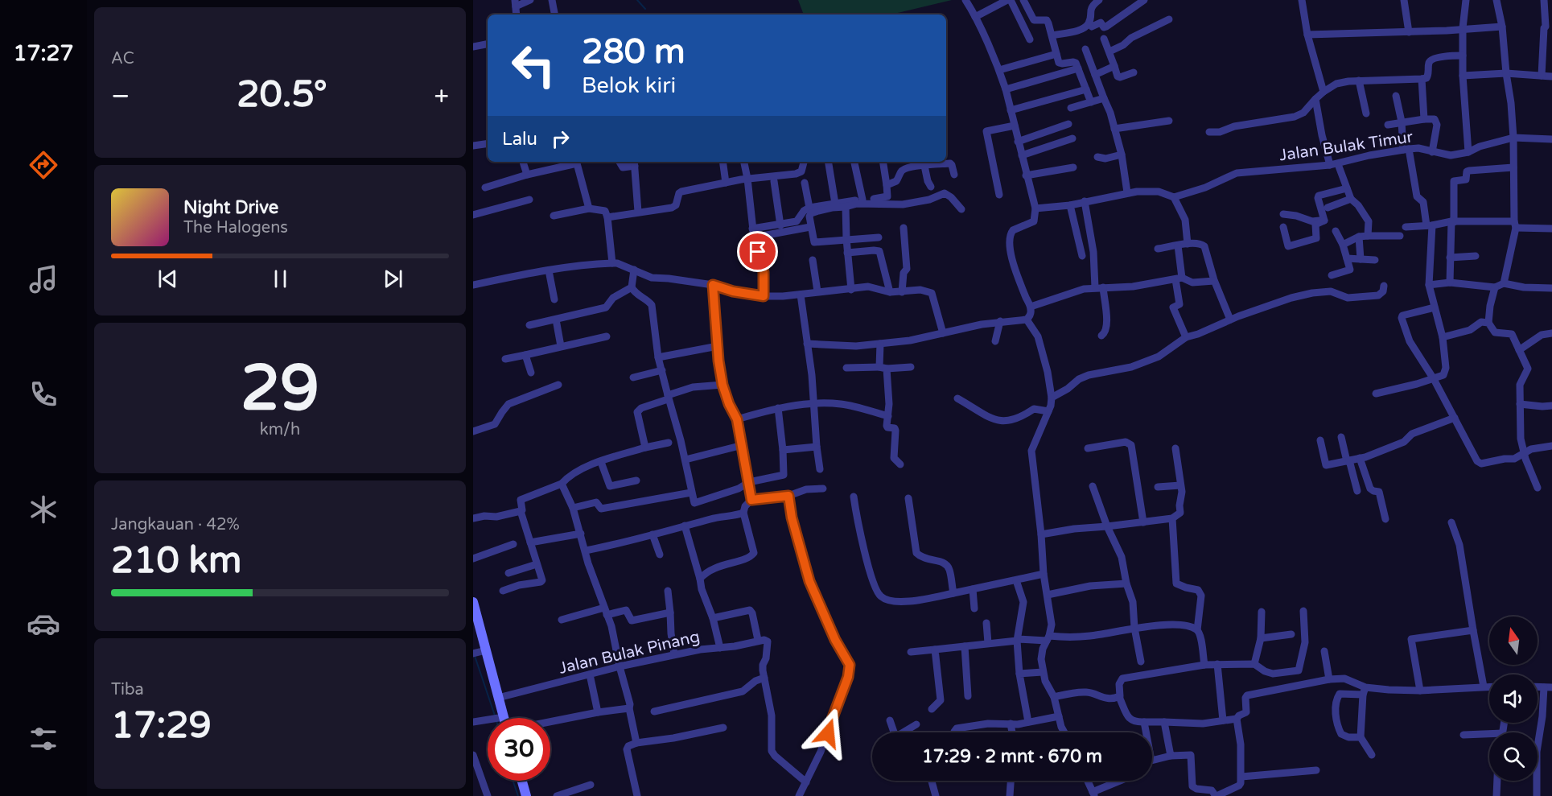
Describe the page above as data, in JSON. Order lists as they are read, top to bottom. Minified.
{"streets":{"street":["Jalan Bulak Timur","Jalan Bulak Pinang"]},"north":"top","page":{"tabs":"17:27","tile":["AC",["29","km/h"],["Jangkauan · 42%","210 km"],["Tiba","17:29"]],"turn":["280 m","Belok kiri"],"heat":["−","20.5°","+"],"then":"Lalu","song":["Night Drive","The Halogens"],"limit":"30","trip":"17:29 · 2 mnt · 670 m"}}
